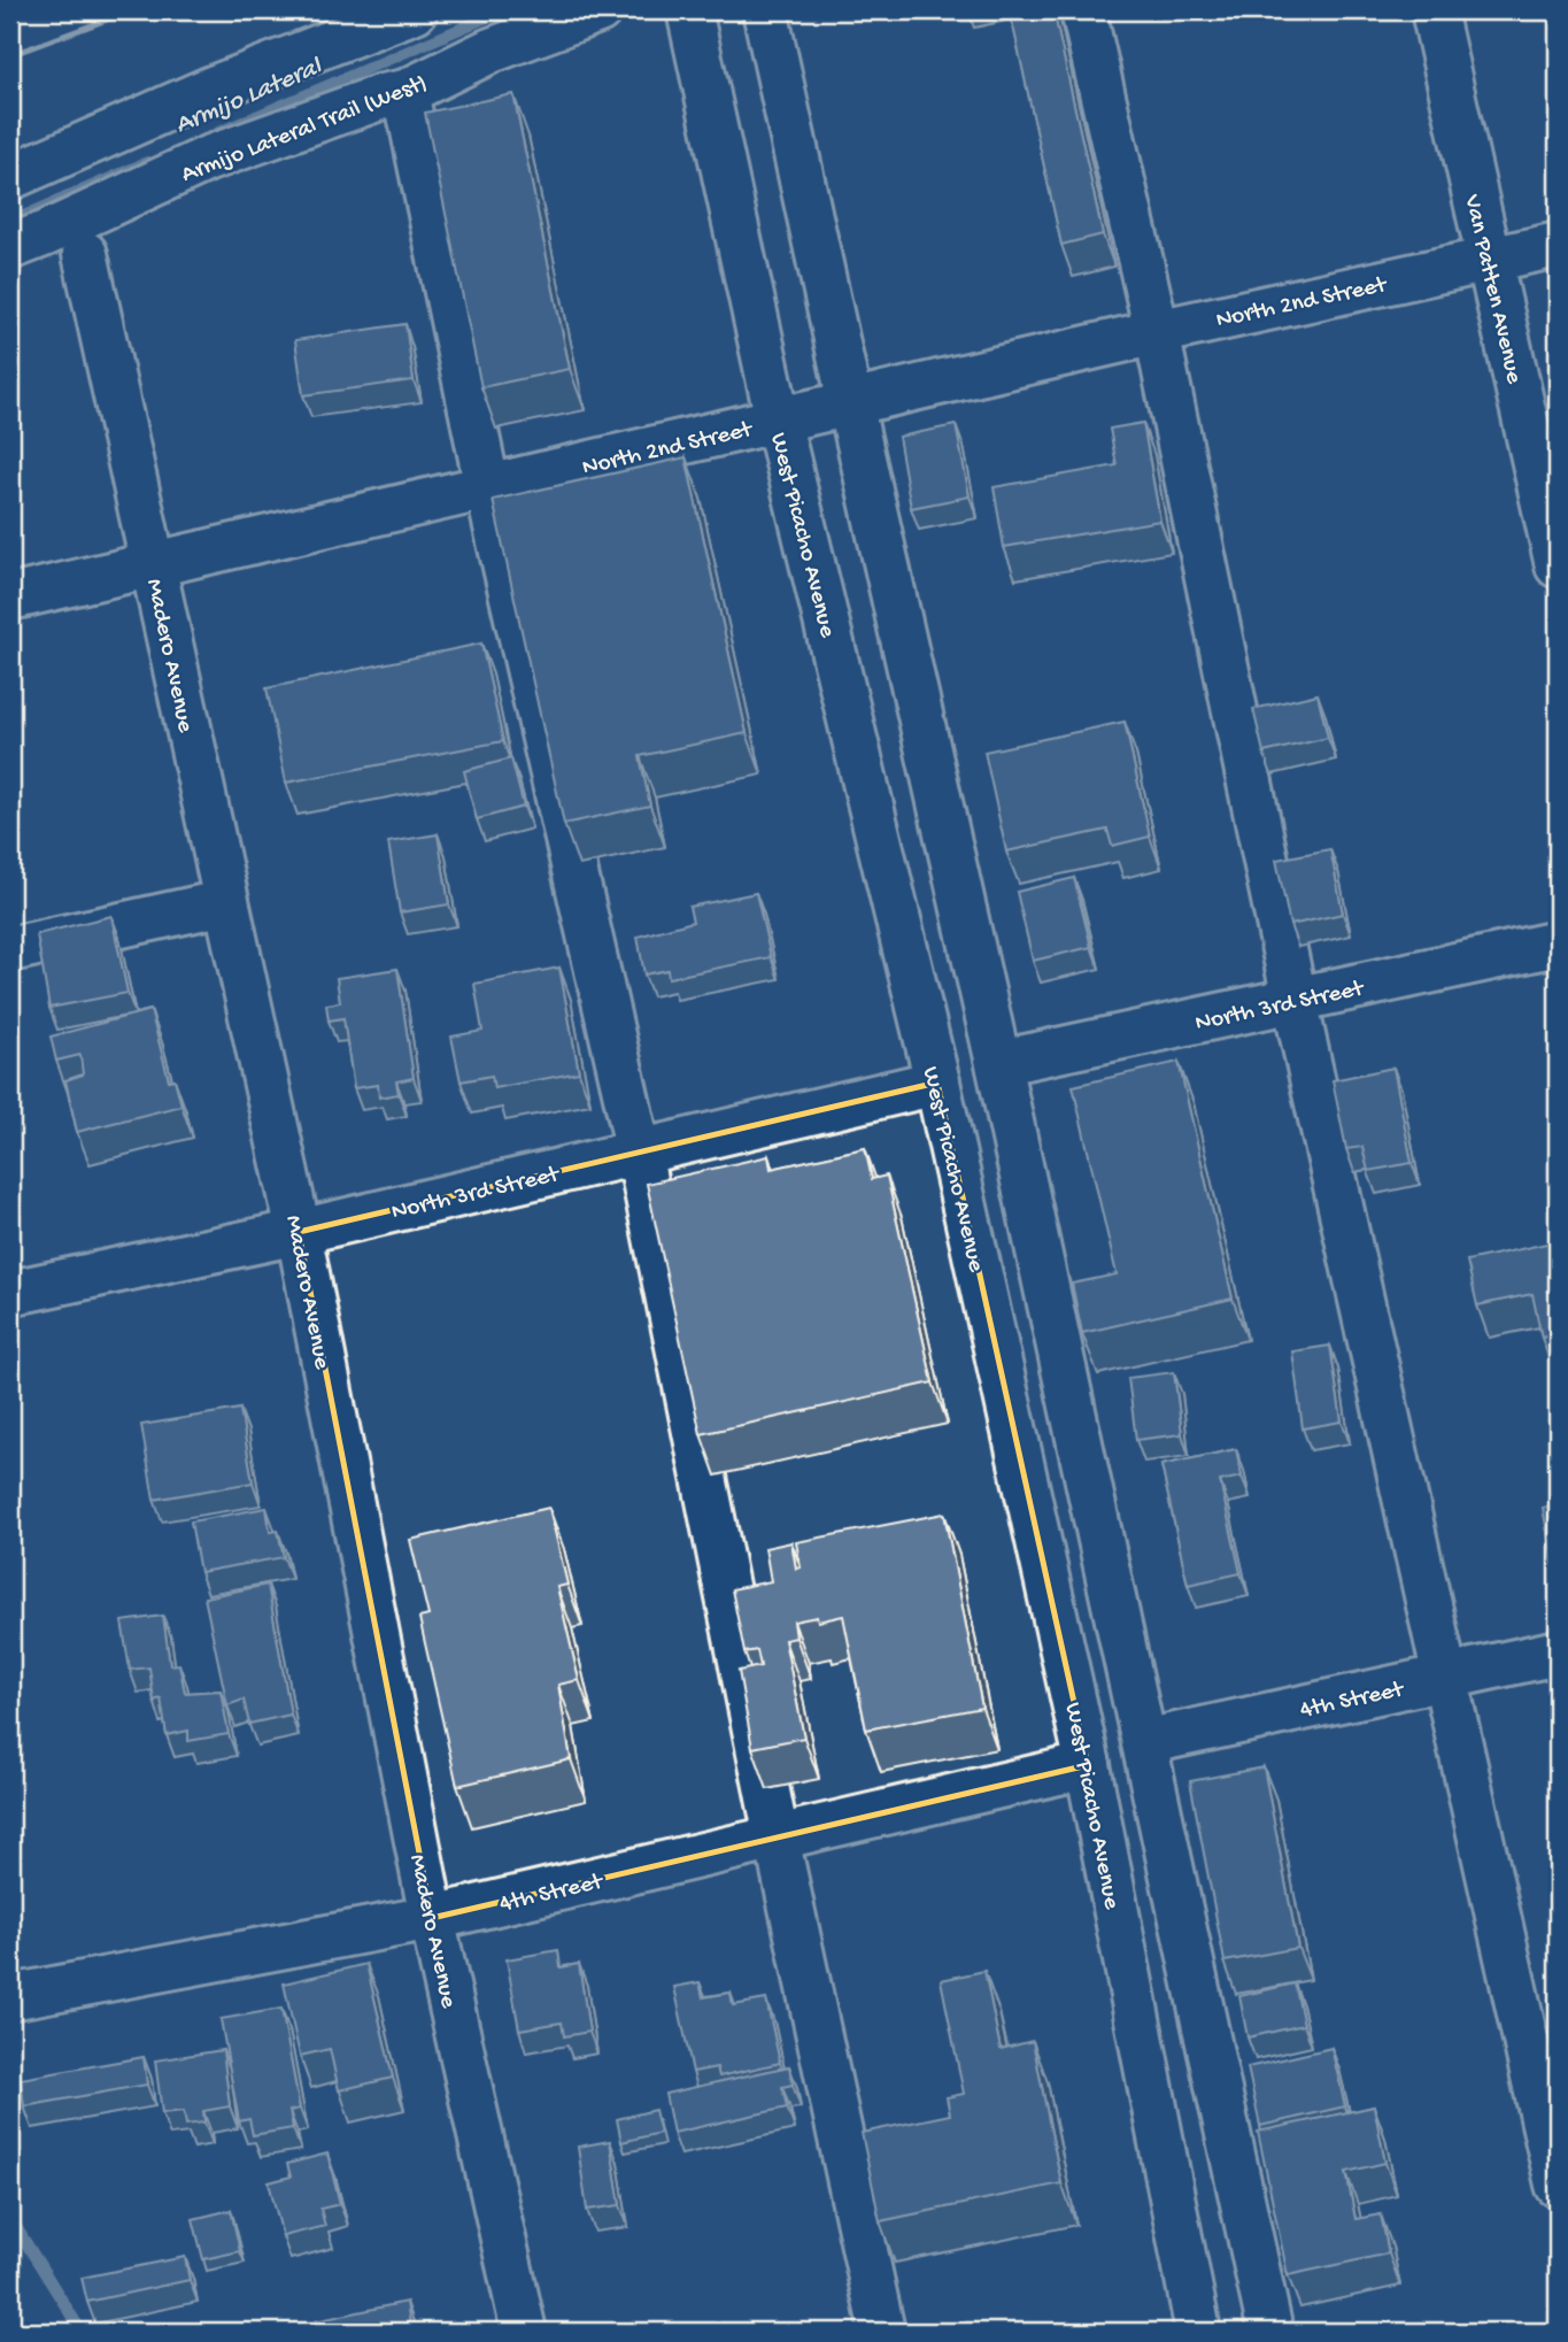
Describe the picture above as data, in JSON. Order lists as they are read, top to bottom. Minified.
{"streets":{"street":["Armijo Lateral Trail (West)","Van Patten Avenue","North 2nd Street","West Picacho Avenue","Madero Avenue","North 3rd Street","4th Street"]},"crossings":[["Van Patten Avenue","North 2nd Street"],["North 2nd Street","West Picacho Avenue"],["North 2nd Street","Madero Avenue"],["West Picacho Avenue","North 3rd Street"],["West Picacho Avenue","4th Street"],["Madero Avenue","North 3rd Street"],["Madero Avenue","4th Street"]],"water":["Armijo Lateral"]}
